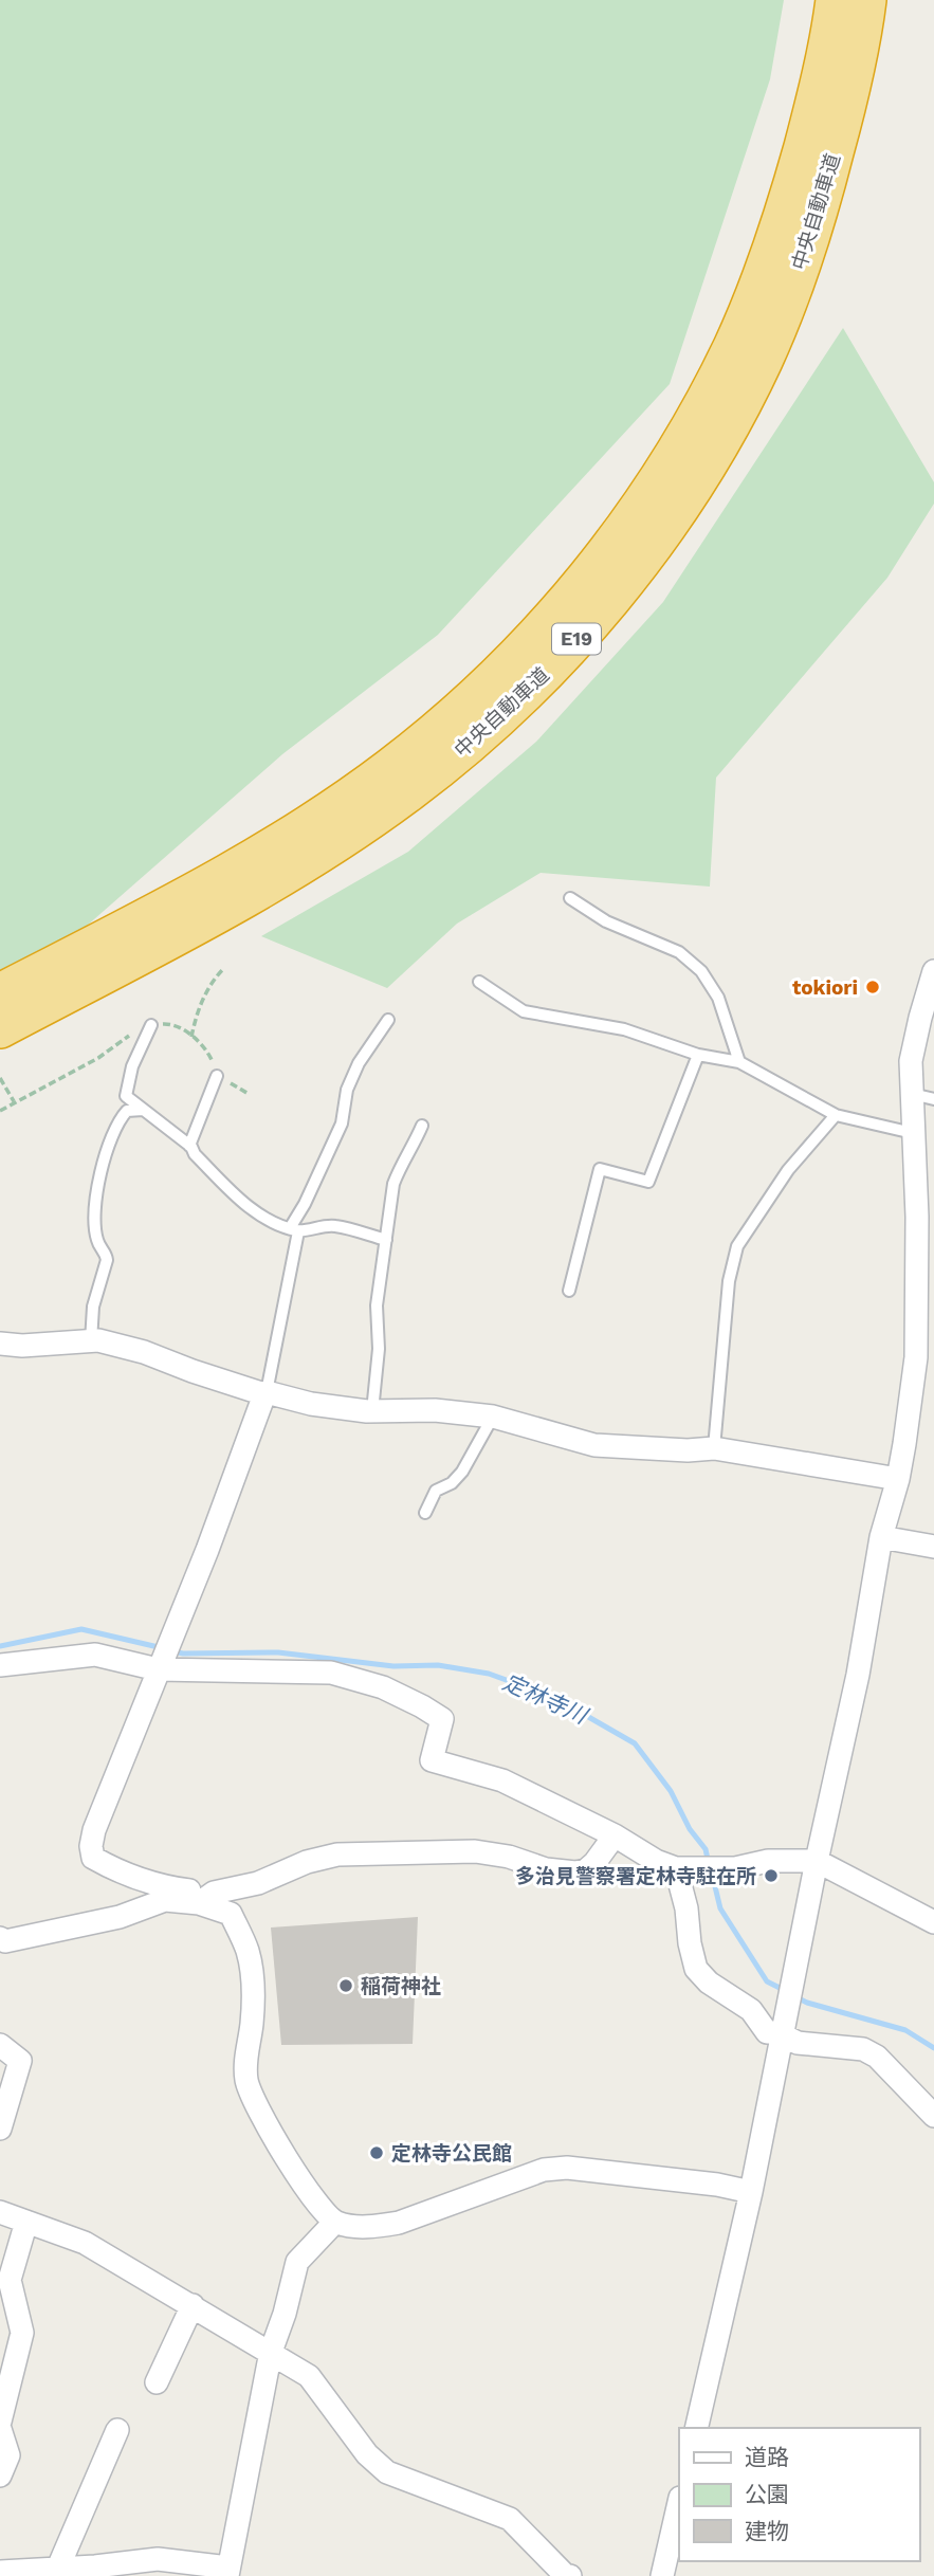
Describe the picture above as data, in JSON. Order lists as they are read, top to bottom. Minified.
{"streets":{"highway":["中央自動車道","E19"]},"water":["定林寺川"],"places":["tokiori","多治見警察署定林寺駐在所","稲荷神社","定林寺公民館"],"legend":["道路","公園","建物"]}
